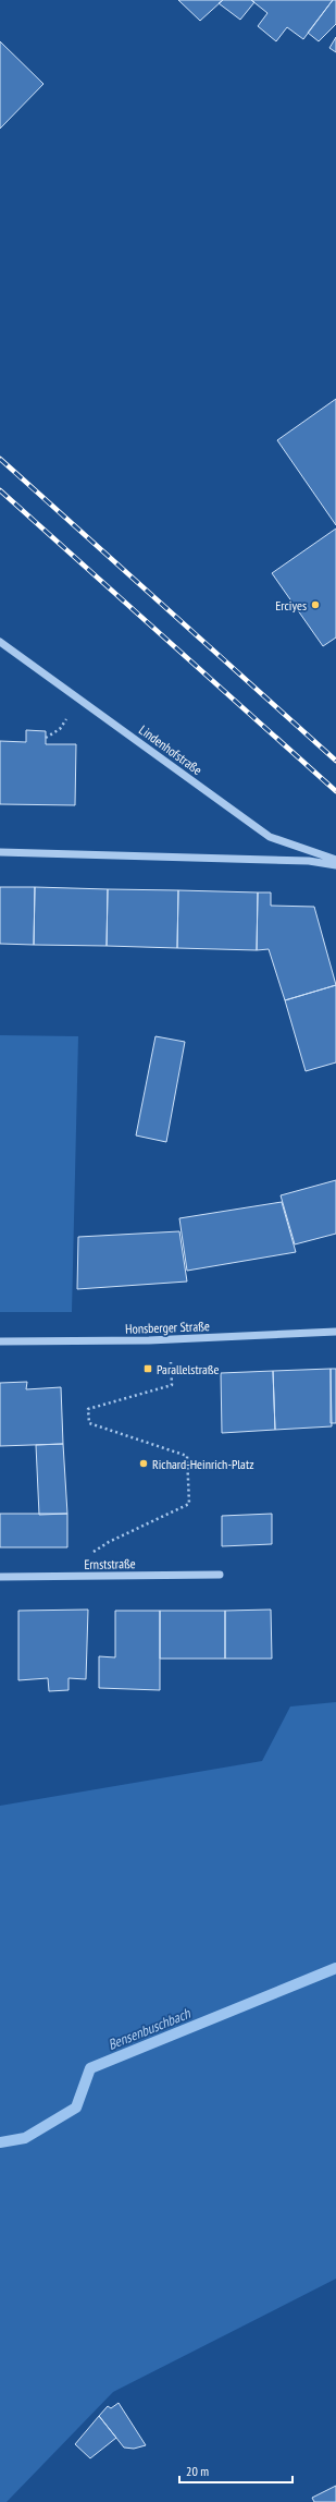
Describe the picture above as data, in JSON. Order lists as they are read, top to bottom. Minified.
{"streets":{"street":["Lindenhofstraße","Honsberger Straße","Ernststraße"]},"water":["Bensenbuschbach"],"places":{"other":["Erciyes","Richard-Heinrich-Platz"],"transit":["Parallelstraße"]},"scale_bar":"20 m"}
